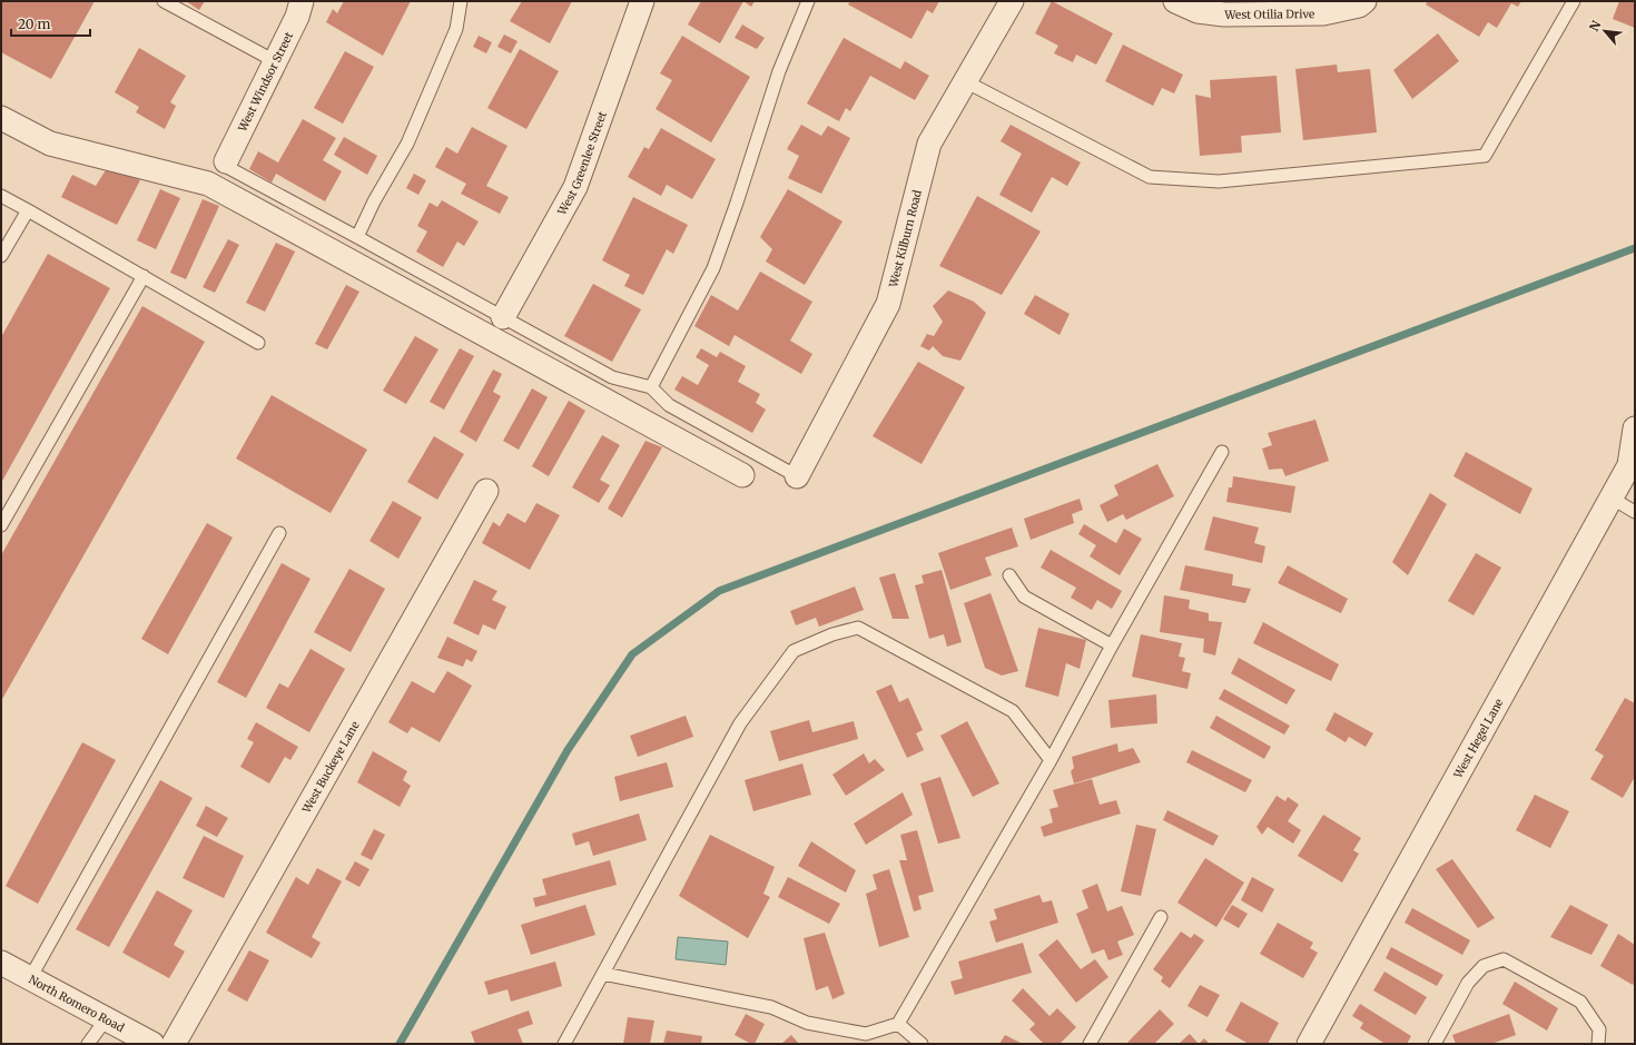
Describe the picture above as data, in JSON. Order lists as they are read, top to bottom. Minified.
{"streets":{"street":["West Otilia Drive","West Windsor Street","West Greenlee Street","West Kilburn Road","West Hegel Lane","West Buckeye Lane","North Romero Road"]},"scale_bar":"20 m","north":"top left"}
